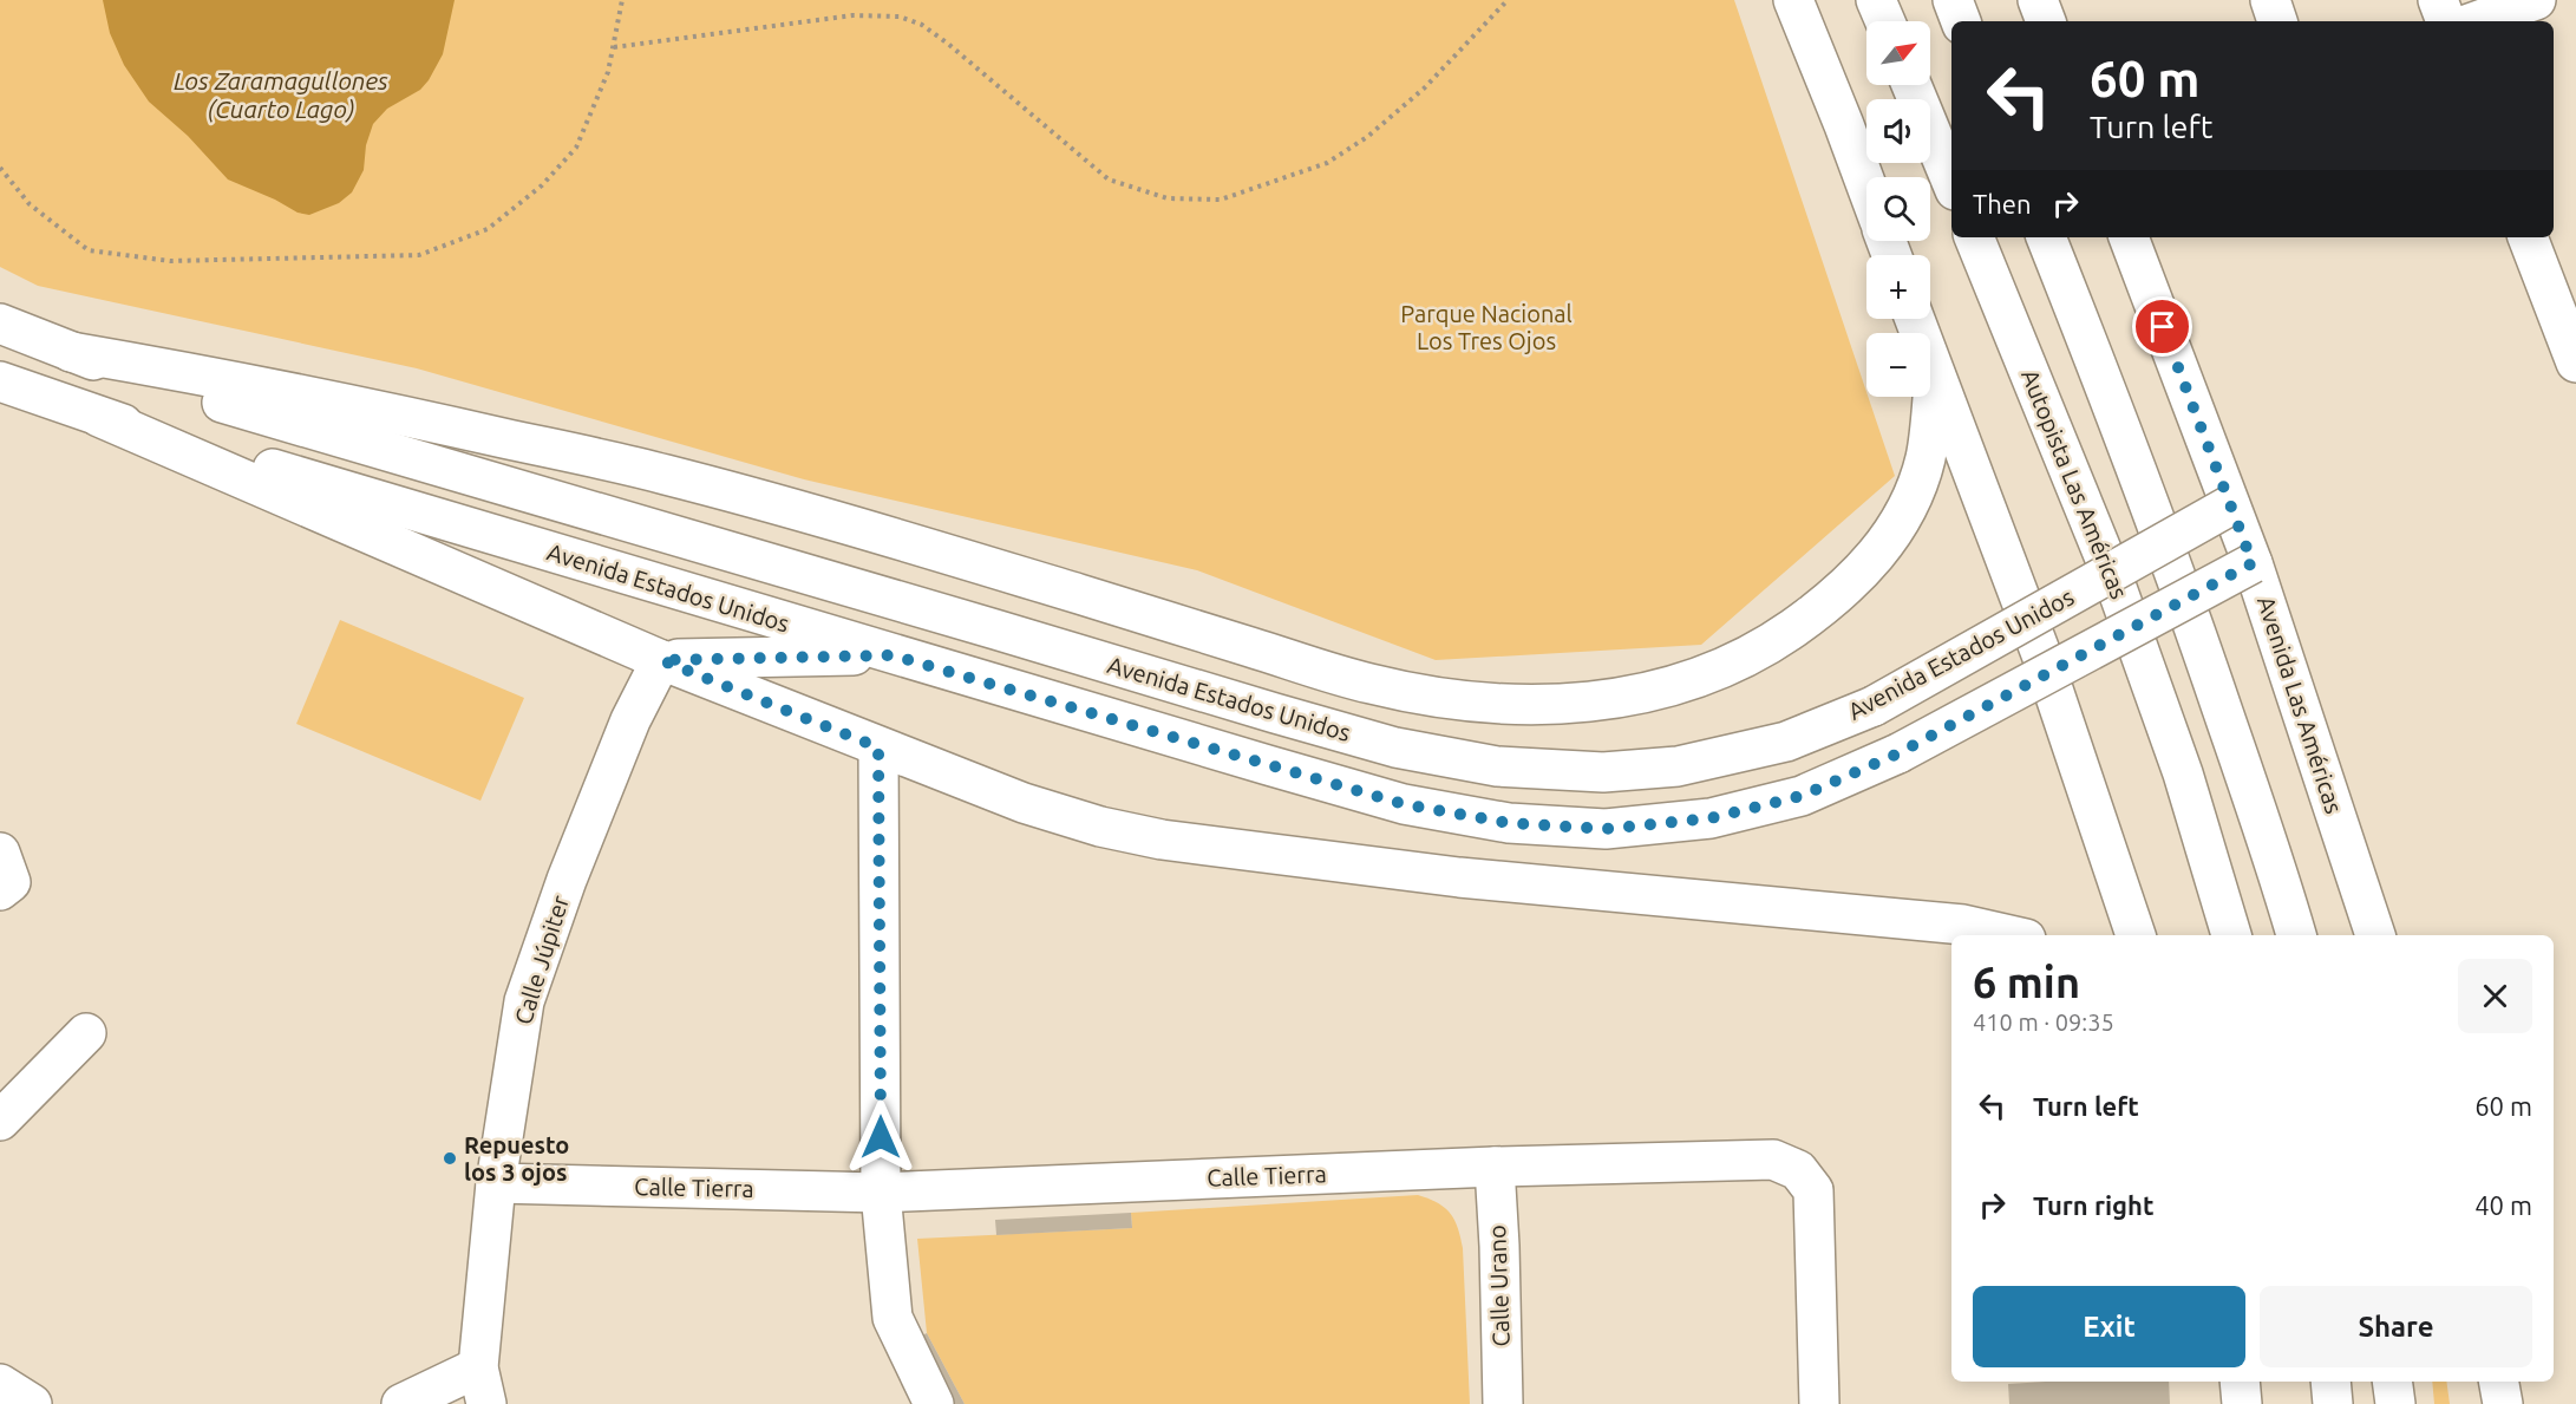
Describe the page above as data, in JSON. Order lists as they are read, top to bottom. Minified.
{"streets":{"main road":["Autopista Las Américas","Avenida Estados Unidos","Avenida Las Américas","Calle Júpiter","Calle Tierra","Calle Urano"]},"crossings":[["Avenida Estados Unidos","Avenida Las Américas"],["Calle Júpiter","Calle Tierra"],["Calle Tierra","Calle Urano"]],"water":["Los Zaramagullones (Cuarto Lago)"],"parks":["Parque Nacional Los Tres Ojos"],"places":["Repuesto los 3 ojos"],"north":"top right","page":{"map_buttons":["+","−"],"turn":["60 m","Turn left"],"then":"Then","heading":["6 min","410 m · 09:35"],"list":[{"name":"Turn left","value":"60 m"},{"name":"Turn right","value":"40 m"}],"buttons":["Exit","Share"]}}
